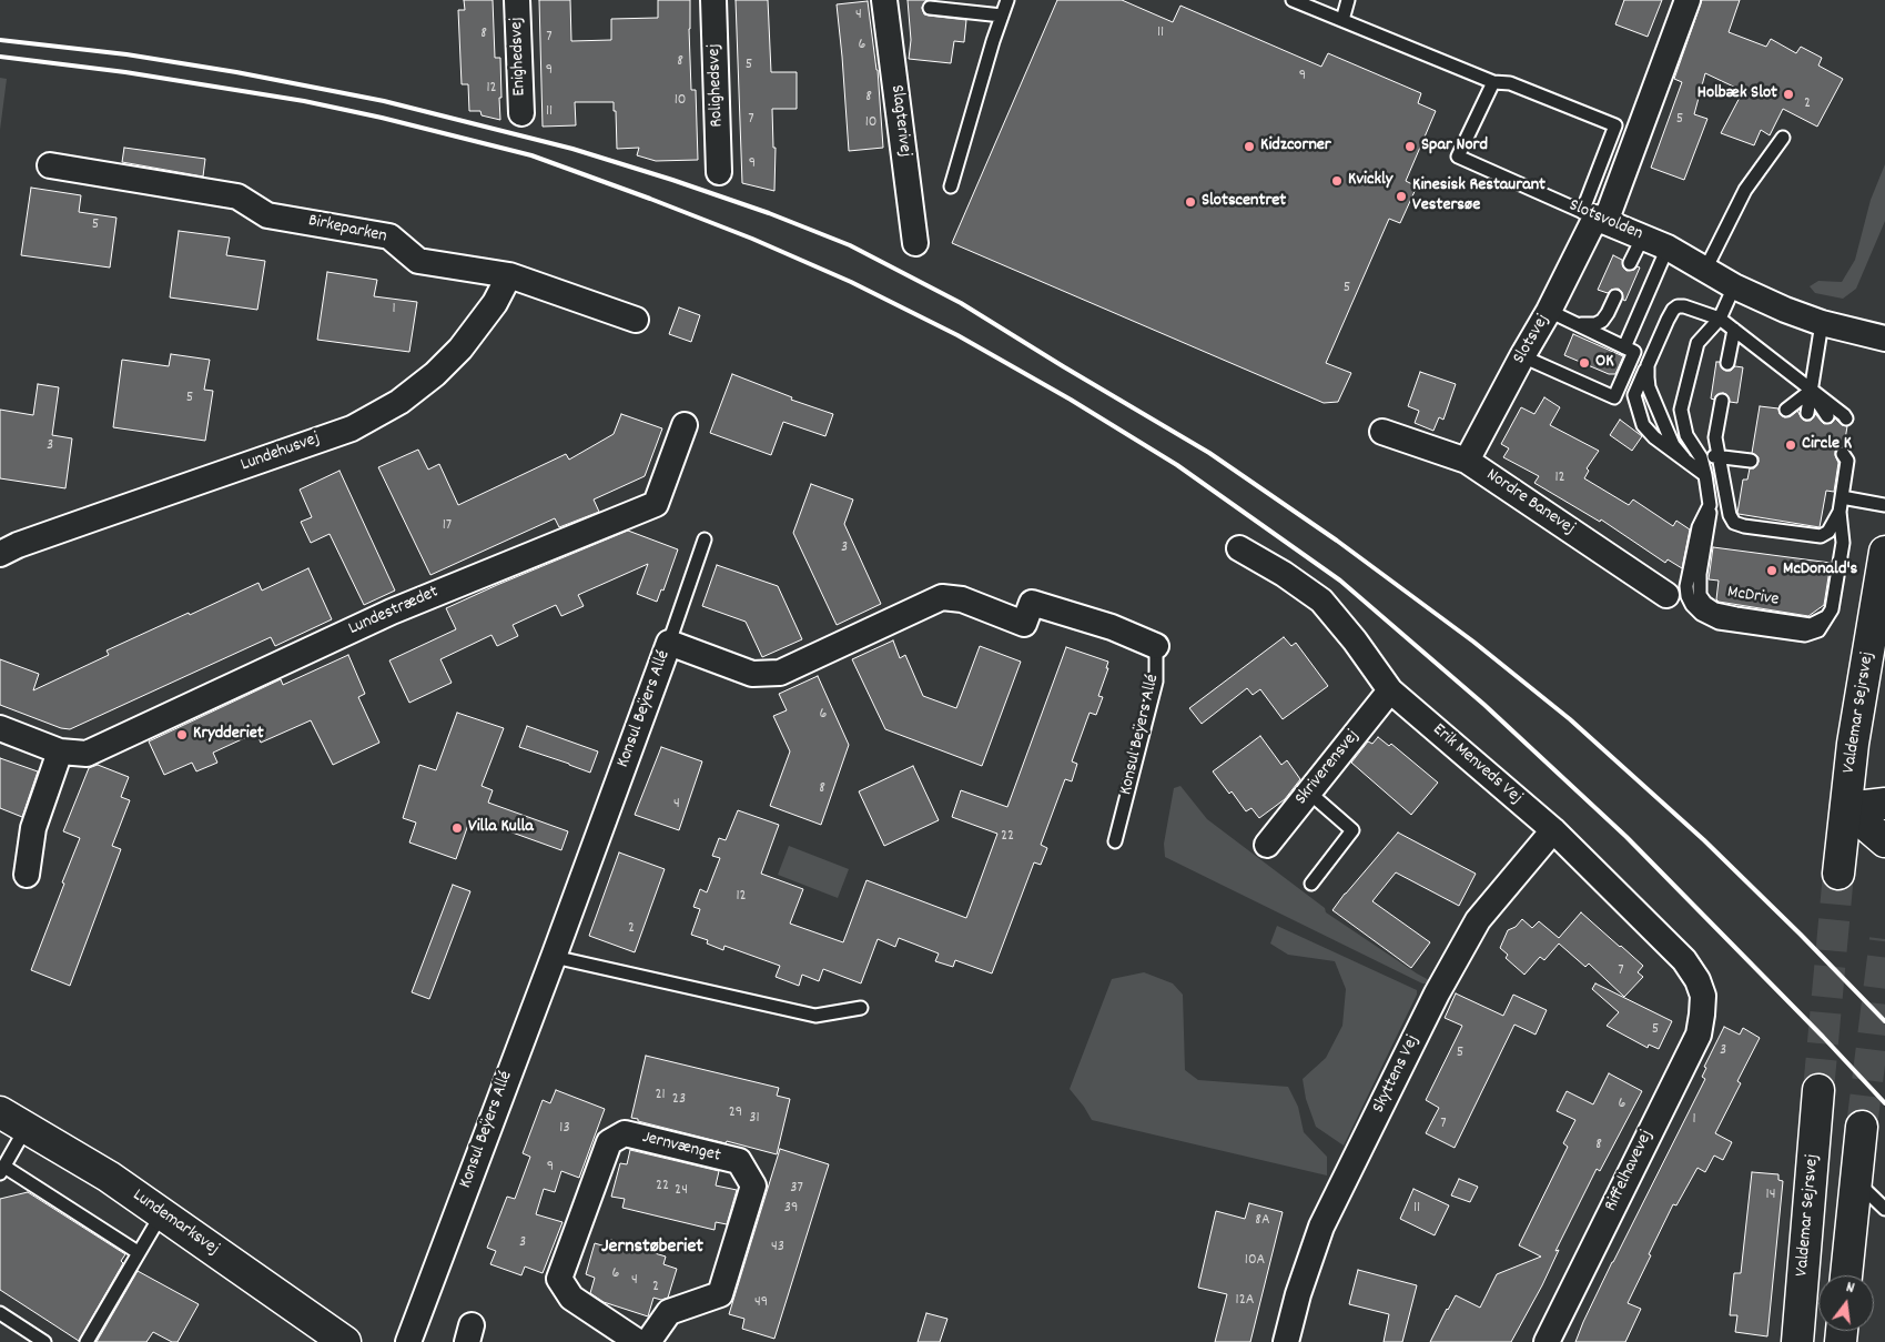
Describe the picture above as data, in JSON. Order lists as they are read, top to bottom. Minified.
{"streets":{"main road":["Valdemar Sejrsvej","Lundemarksvej"],"street":["Enighedsvej","Rolighedsvej","Slagterivej","Slotsvolden","Birkeparken","Slotsvej","Lundehusvej","Nordre Banevej","Lundestrædet","Konsul Beÿers Allé","Erik Menveds Vej","Skriverensvej","Skyttens Vej","Jernvænget","Riffelhavevej"],"lane":["McDrive"]},"crossings":[["Slotsvolden","Slotsvej"],["Birkeparken","Lundehusvej"],["Slotsvej","Nordre Banevej"],["Erik Menveds Vej","Skriverensvej"],["Erik Menveds Vej","Skyttens Vej"],["Erik Menveds Vej","Riffelhavevej"]],"districts":["Jernstøberiet"],"places":["Holbæk Slot","Kidzcorner","Spar Nord","Kvickly","Kinesisk Restaurant Vestersøe","Slotscentret","OK","Circle K","McDonald's","Krydderiet","Villa Kulla"],"house_numbers":["4","11","8","7","6","8","5","9","9","12","8","10","2","11","7","5","10","9","5","5","1","5","3","12","17","3","6","8","4","22","12","2","7","5","3","5","21","23","6","29","31","1","7","13","8","9","22","37","24","14","39","11","8A","3","43","10A","6","4","2","12A","49"],"north":"top"}
